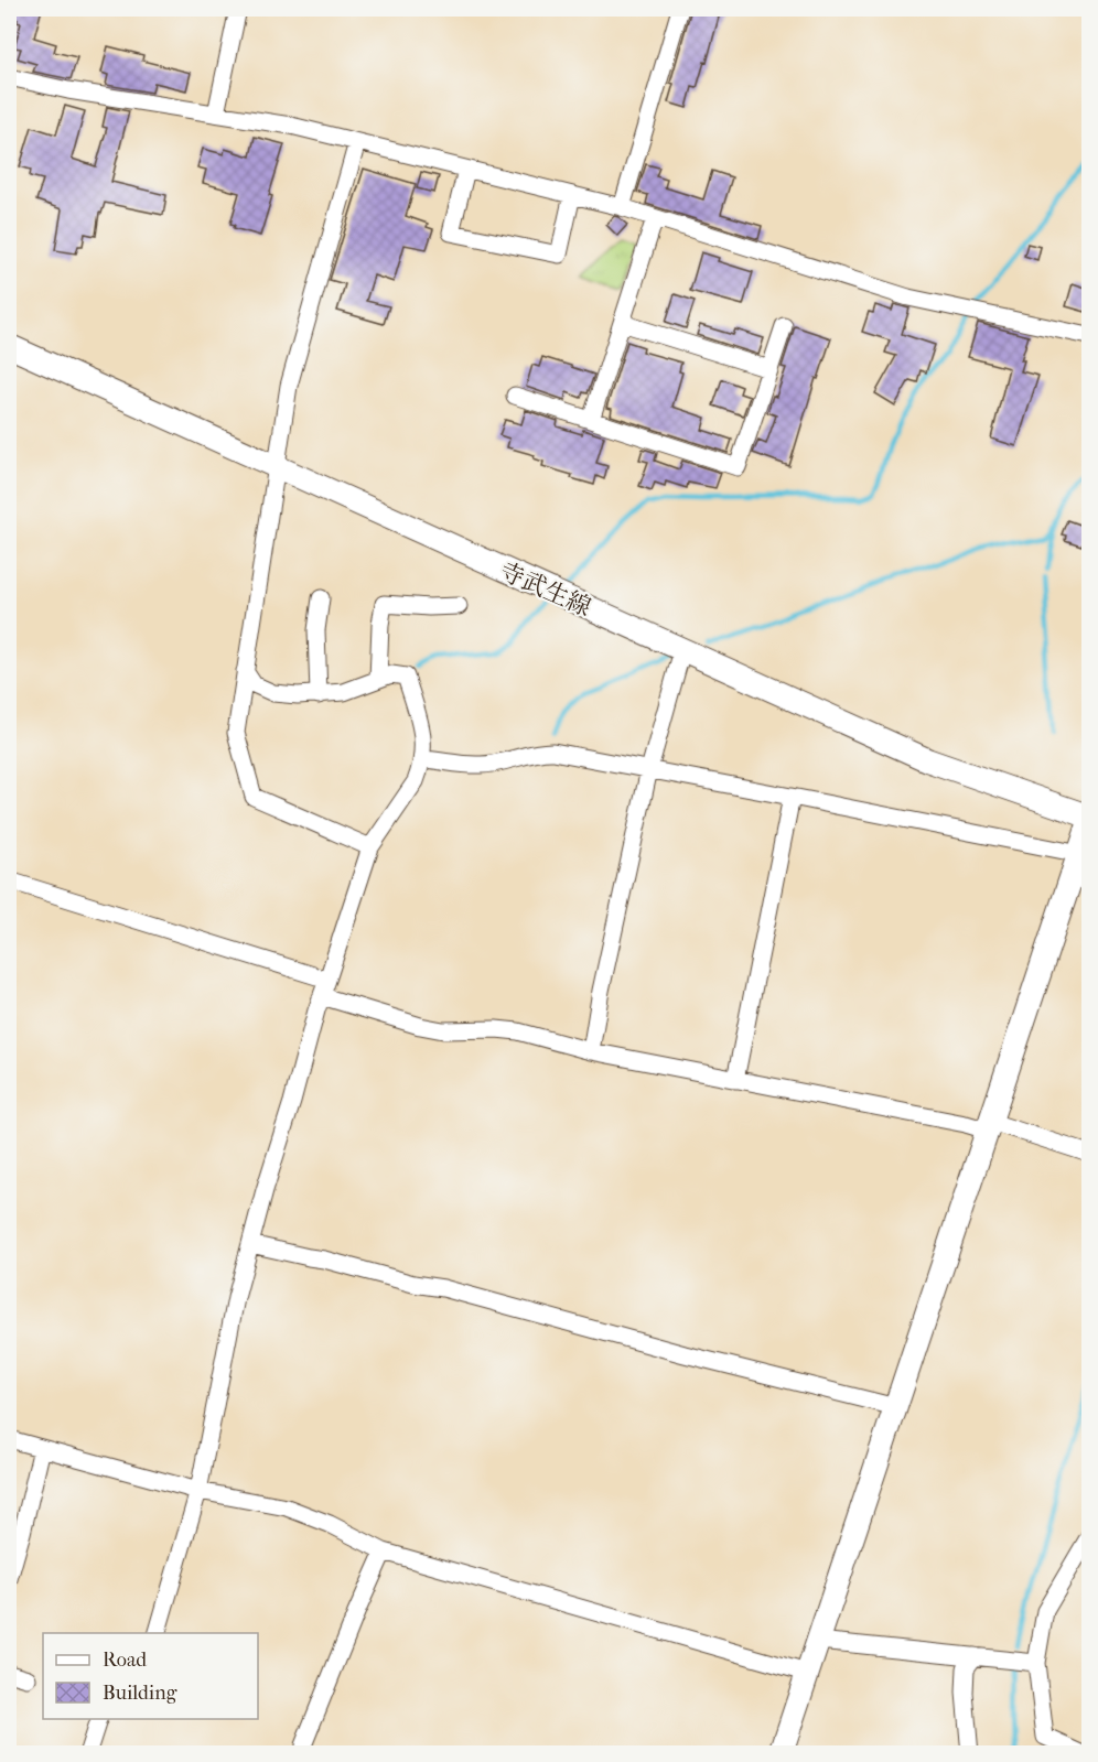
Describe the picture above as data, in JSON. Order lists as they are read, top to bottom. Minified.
{"streets":{"main road":["寺武生線"]},"legend":["Road","Building"]}
